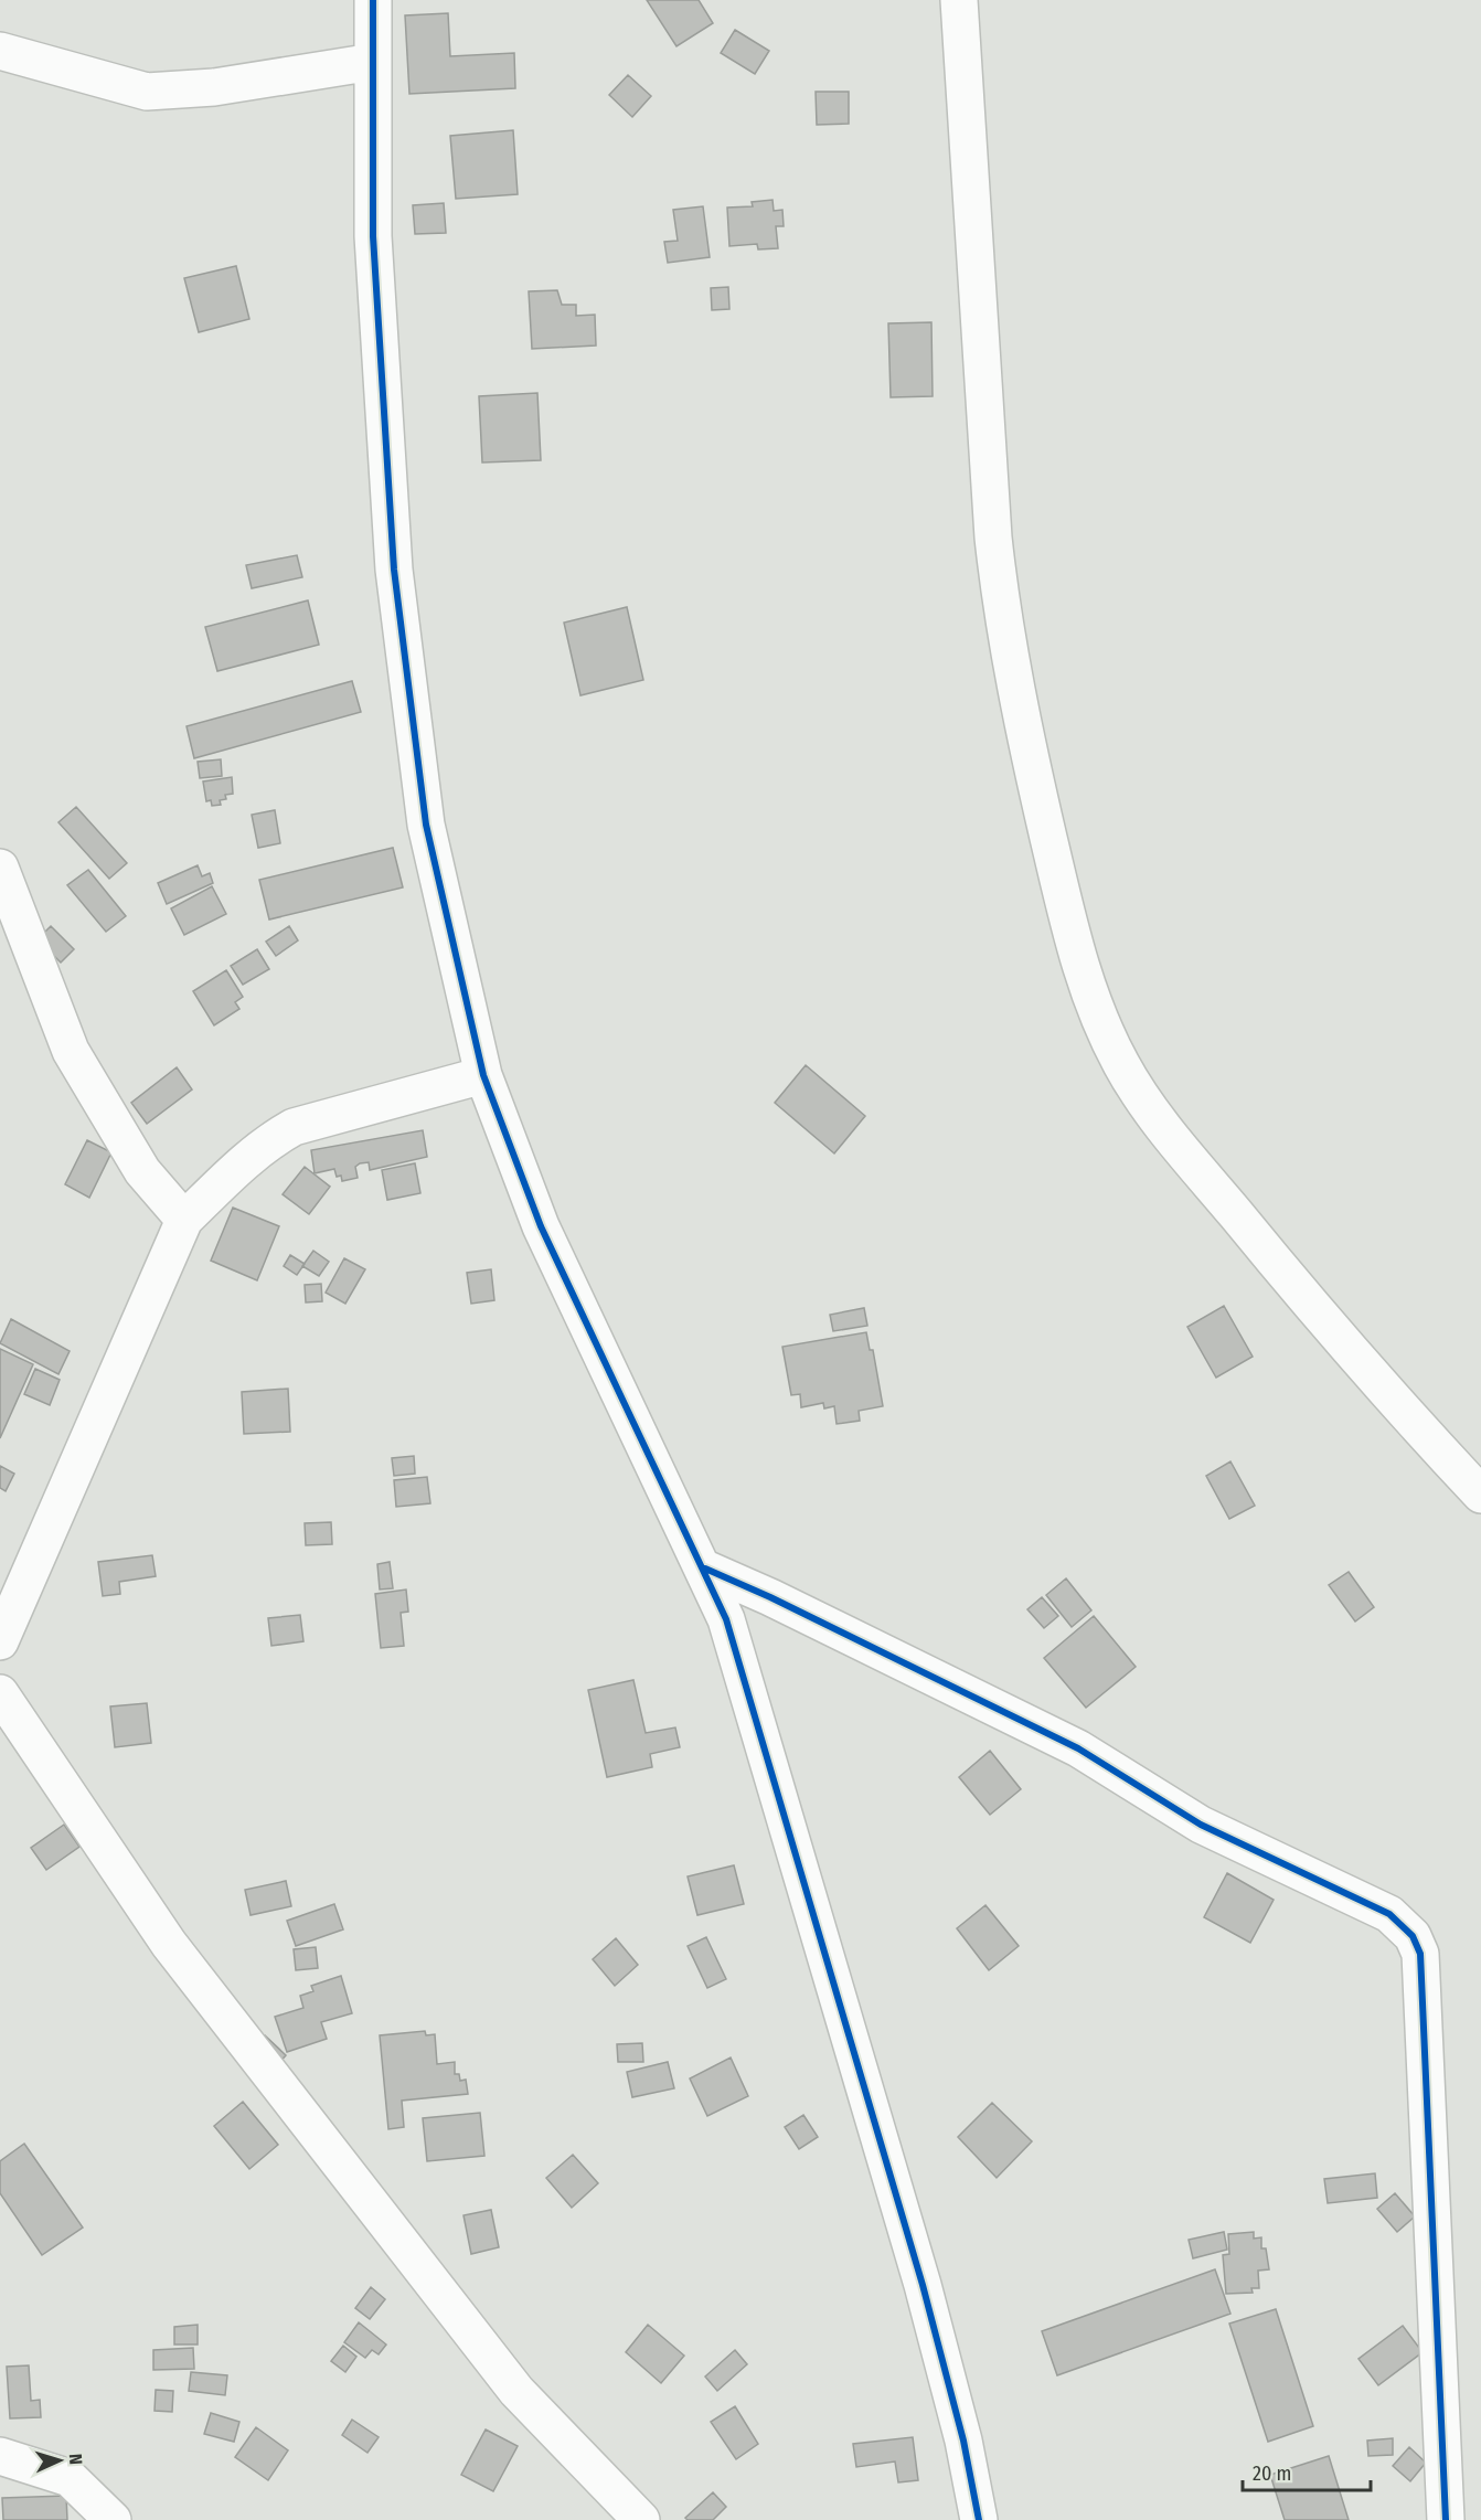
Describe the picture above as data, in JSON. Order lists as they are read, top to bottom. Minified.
{"scale_bar":"20 m","north":"right"}
